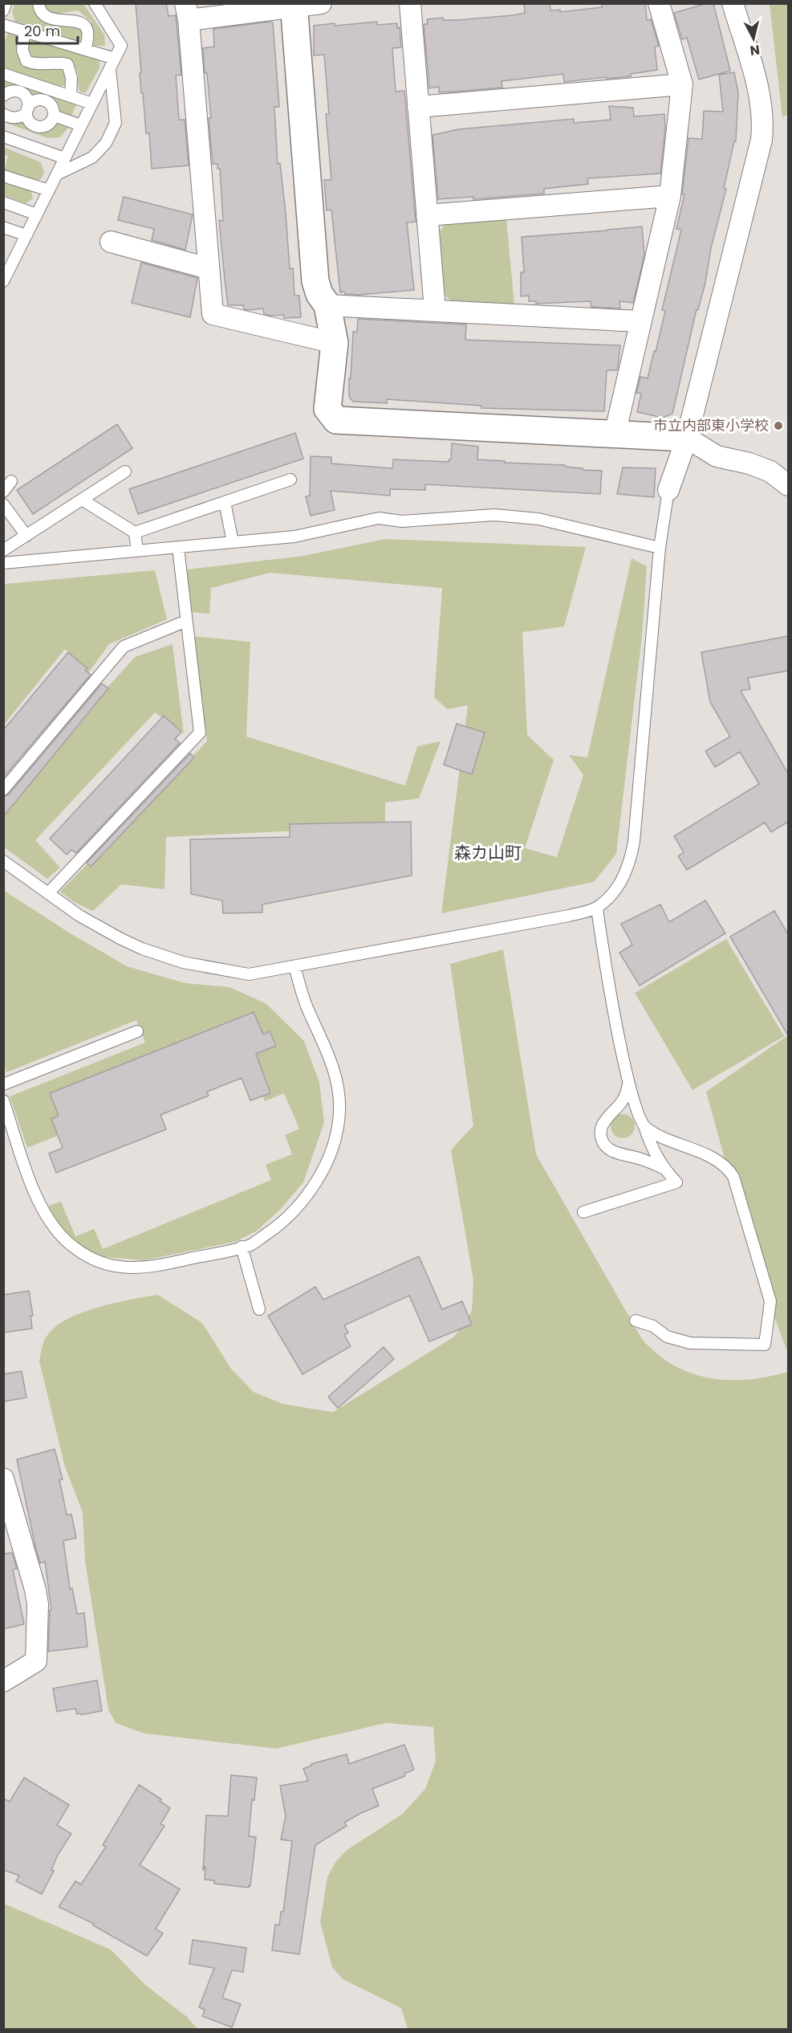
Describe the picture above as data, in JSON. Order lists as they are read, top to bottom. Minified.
{"districts":["森カ山町"],"places":["市立内部東小学校"],"scale_bar":"20 m","north":"bottom"}
